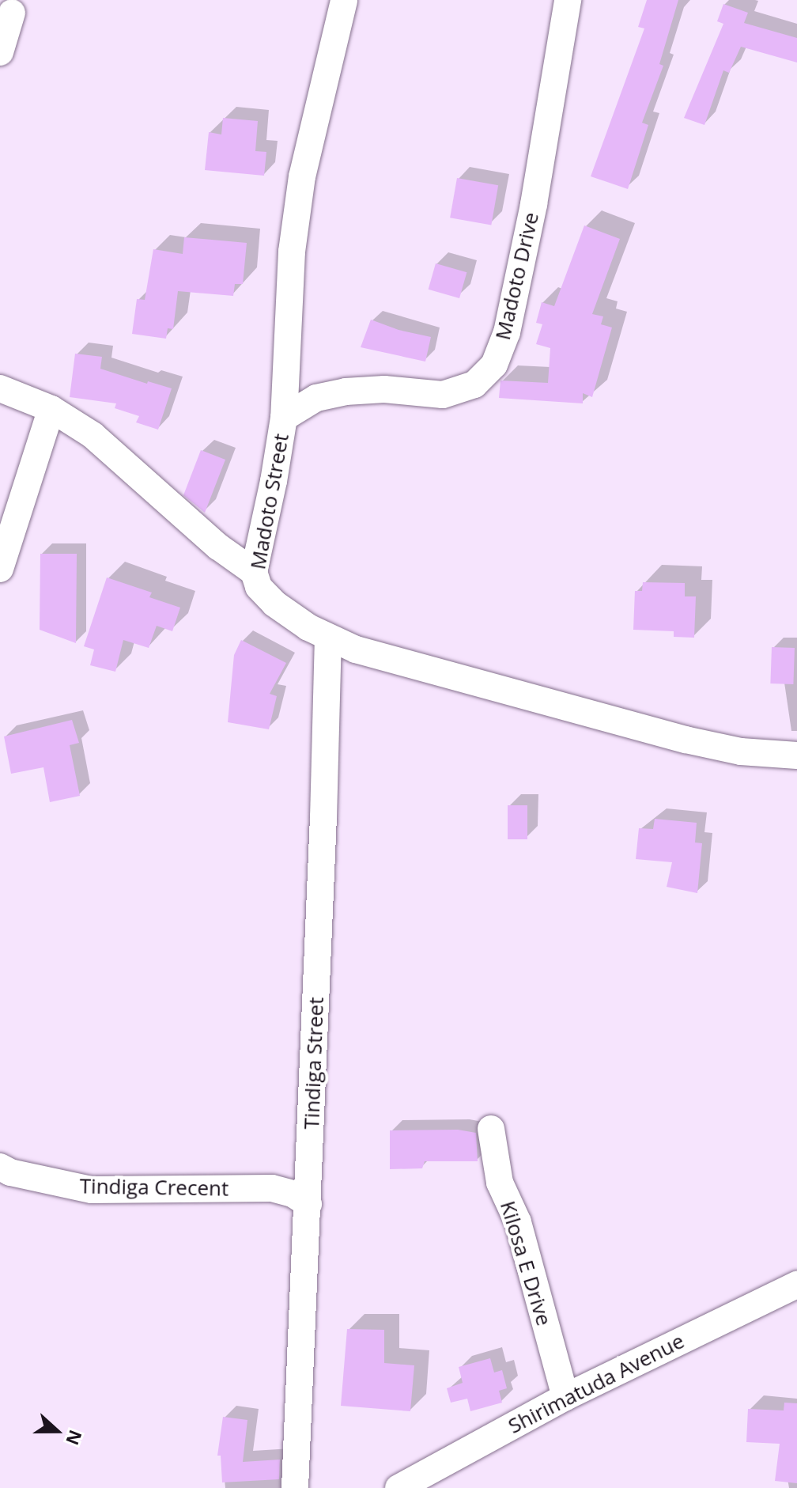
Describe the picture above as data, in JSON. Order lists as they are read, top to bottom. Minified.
{"streets":{"street":["Madoto Drive","Madoto Street","Tindiga Street","Tindiga Crecent","Kilosa E Drive","Shirimatuda Avenue"]},"crossings":[["Madoto Drive","Madoto Street"],["Madoto Street","Tindiga Street"],["Tindiga Street","Tindiga Crecent"],["Kilosa E Drive","Shirimatuda Avenue"]],"north":"right"}
